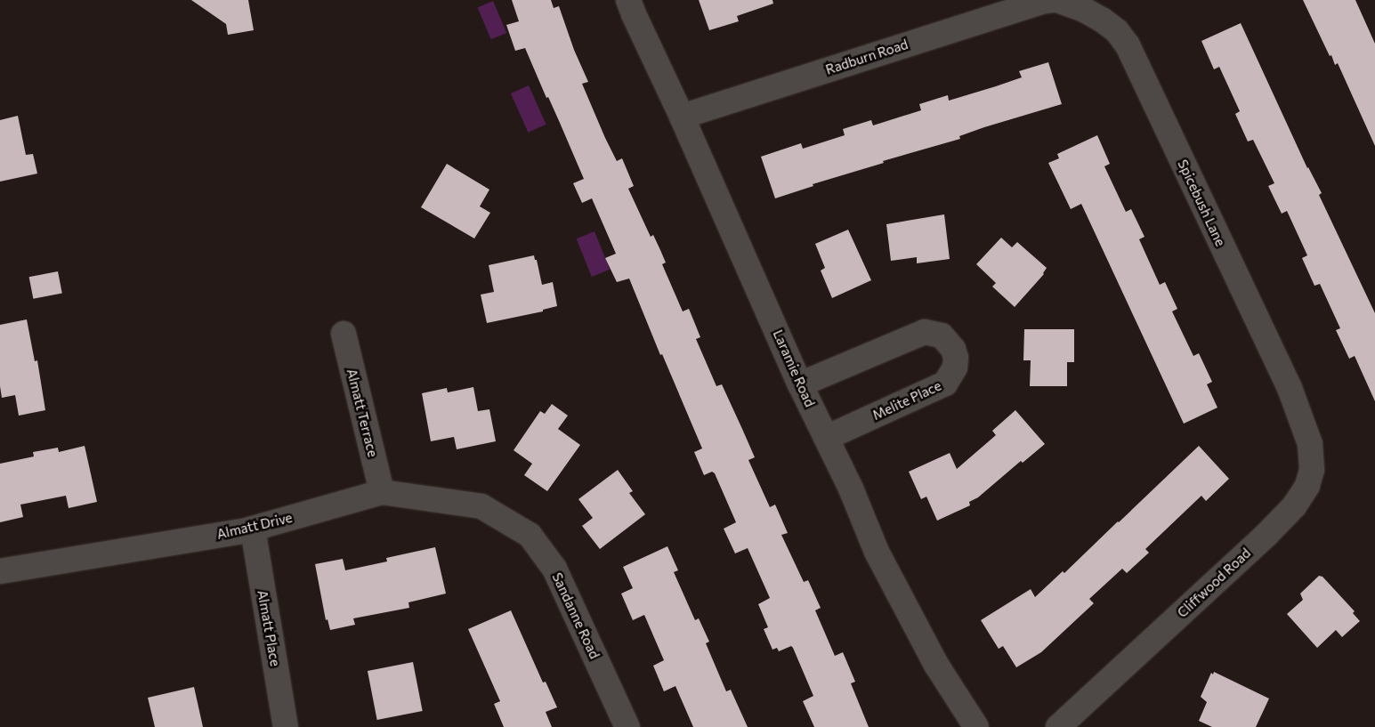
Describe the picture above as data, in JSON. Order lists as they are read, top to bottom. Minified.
{"streets":{"street":["Radburn Road","Spicebush Lane","Laramie Road","Melite Place","Almatt Terrace","Almatt Drive","Cliffwood Road","Sandanne Road","Almatt Place"]},"crossings":[["Radburn Road","Laramie Road"],["Spicebush Lane","Cliffwood Road"],["Laramie Road","Melite Place"],["Almatt Terrace","Almatt Drive"],["Almatt Drive","Sandanne Road"],["Almatt Drive","Almatt Place"]]}
